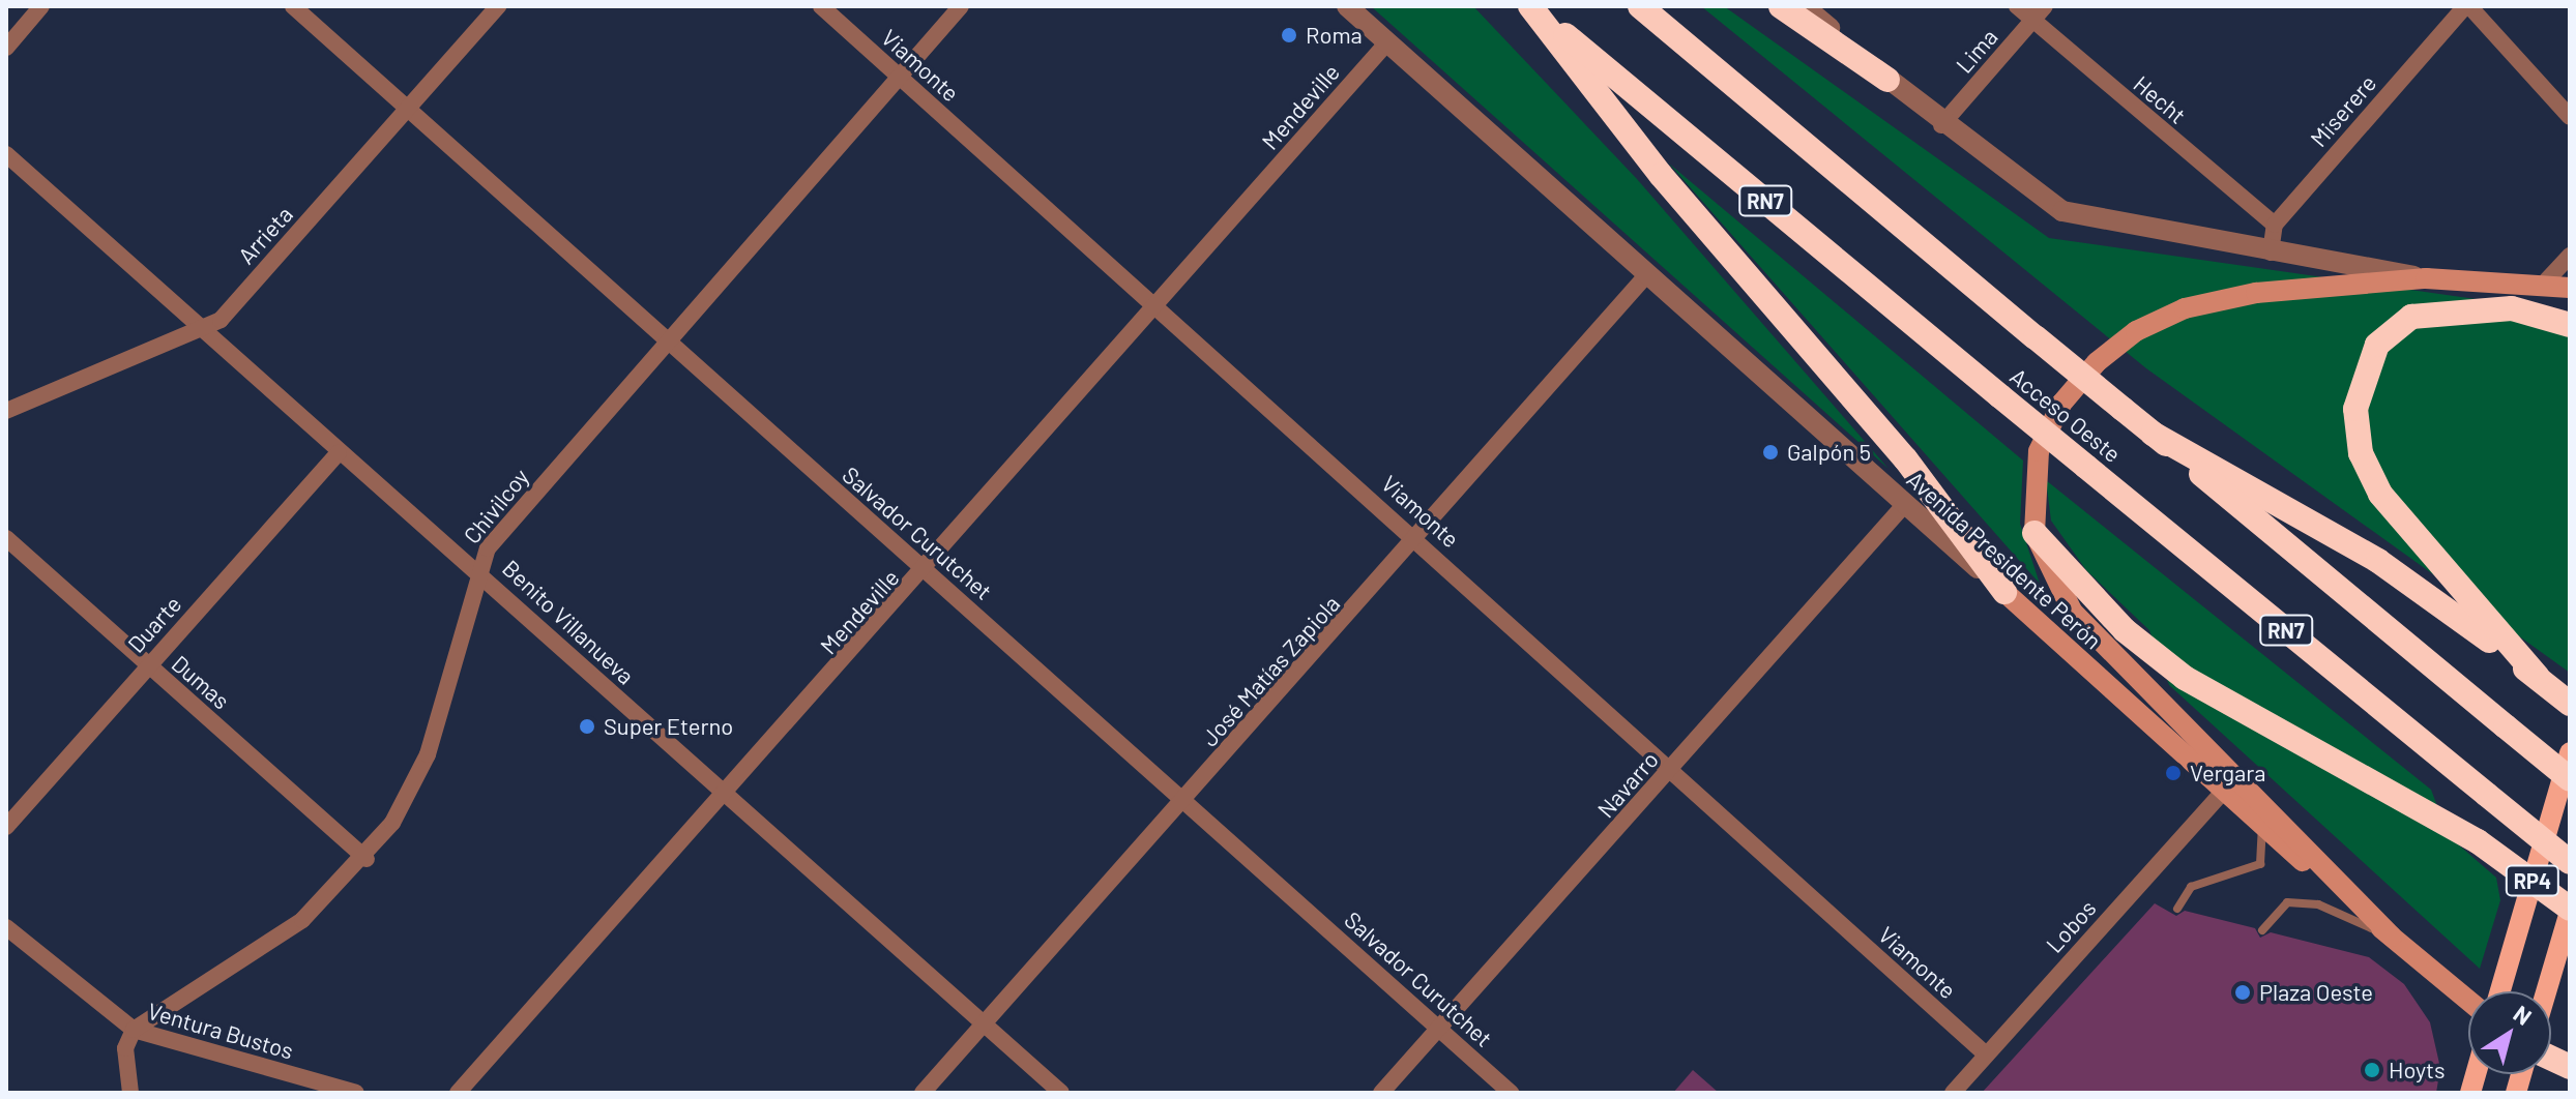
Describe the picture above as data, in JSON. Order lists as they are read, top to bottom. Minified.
{"streets":{"highway":["RN7","Acceso Oeste"],"main road":["Avenida Presidente Perón","RP4"],"street":["Lima","Viamonte","Hecht","Mendeville","Miserere","Arrieta","Chivilcoy","Salvador Curutchet","Benito Villanueva","Duarte","José Matías Zapiola","Dumas","Navarro","Lobos","Ventura Bustos"]},"crossings":[["Lima","Hecht"],["Viamonte","Mendeville"],["Viamonte","Chivilcoy"],["Viamonte","José Matías Zapiola"],["Viamonte","Navarro"],["Viamonte","Lobos"],["Hecht","Miserere"],["Mendeville","Salvador Curutchet"],["Mendeville","Avenida Presidente Perón"],["Mendeville","Benito Villanueva"],["Arrieta","Salvador Curutchet"],["Arrieta","Benito Villanueva"],["Chivilcoy","Salvador Curutchet"],["Chivilcoy","Benito Villanueva"],["Chivilcoy","Dumas"],["Chivilcoy","Ventura Bustos"],["Salvador Curutchet","José Matías Zapiola"],["Salvador Curutchet","Navarro"],["Avenida Presidente Perón","José Matías Zapiola"],["Avenida Presidente Perón","Navarro"],["Avenida Presidente Perón","Lobos"],["Benito Villanueva","Duarte"],["Benito Villanueva","José Matías Zapiola"],["Duarte","Dumas"]],"places":["Roma","Galpón 5","Super Eterno","Vergara","Plaza Oeste","Hoyts"],"north":"top right"}
